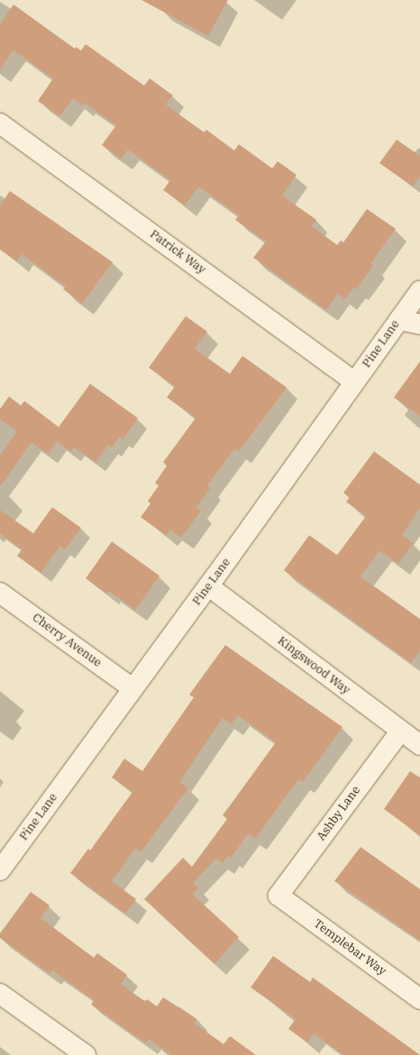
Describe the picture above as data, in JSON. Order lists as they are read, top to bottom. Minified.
{"streets":{"street":["Patrick Way","Pine Lane","Cherry Avenue","Kingswood Way","Ashby Lane","Templebar Way"]},"crossings":[["Patrick Way","Pine Lane"],["Pine Lane","Cherry Avenue"],["Pine Lane","Kingswood Way"],["Kingswood Way","Ashby Lane"],["Ashby Lane","Templebar Way"]]}
